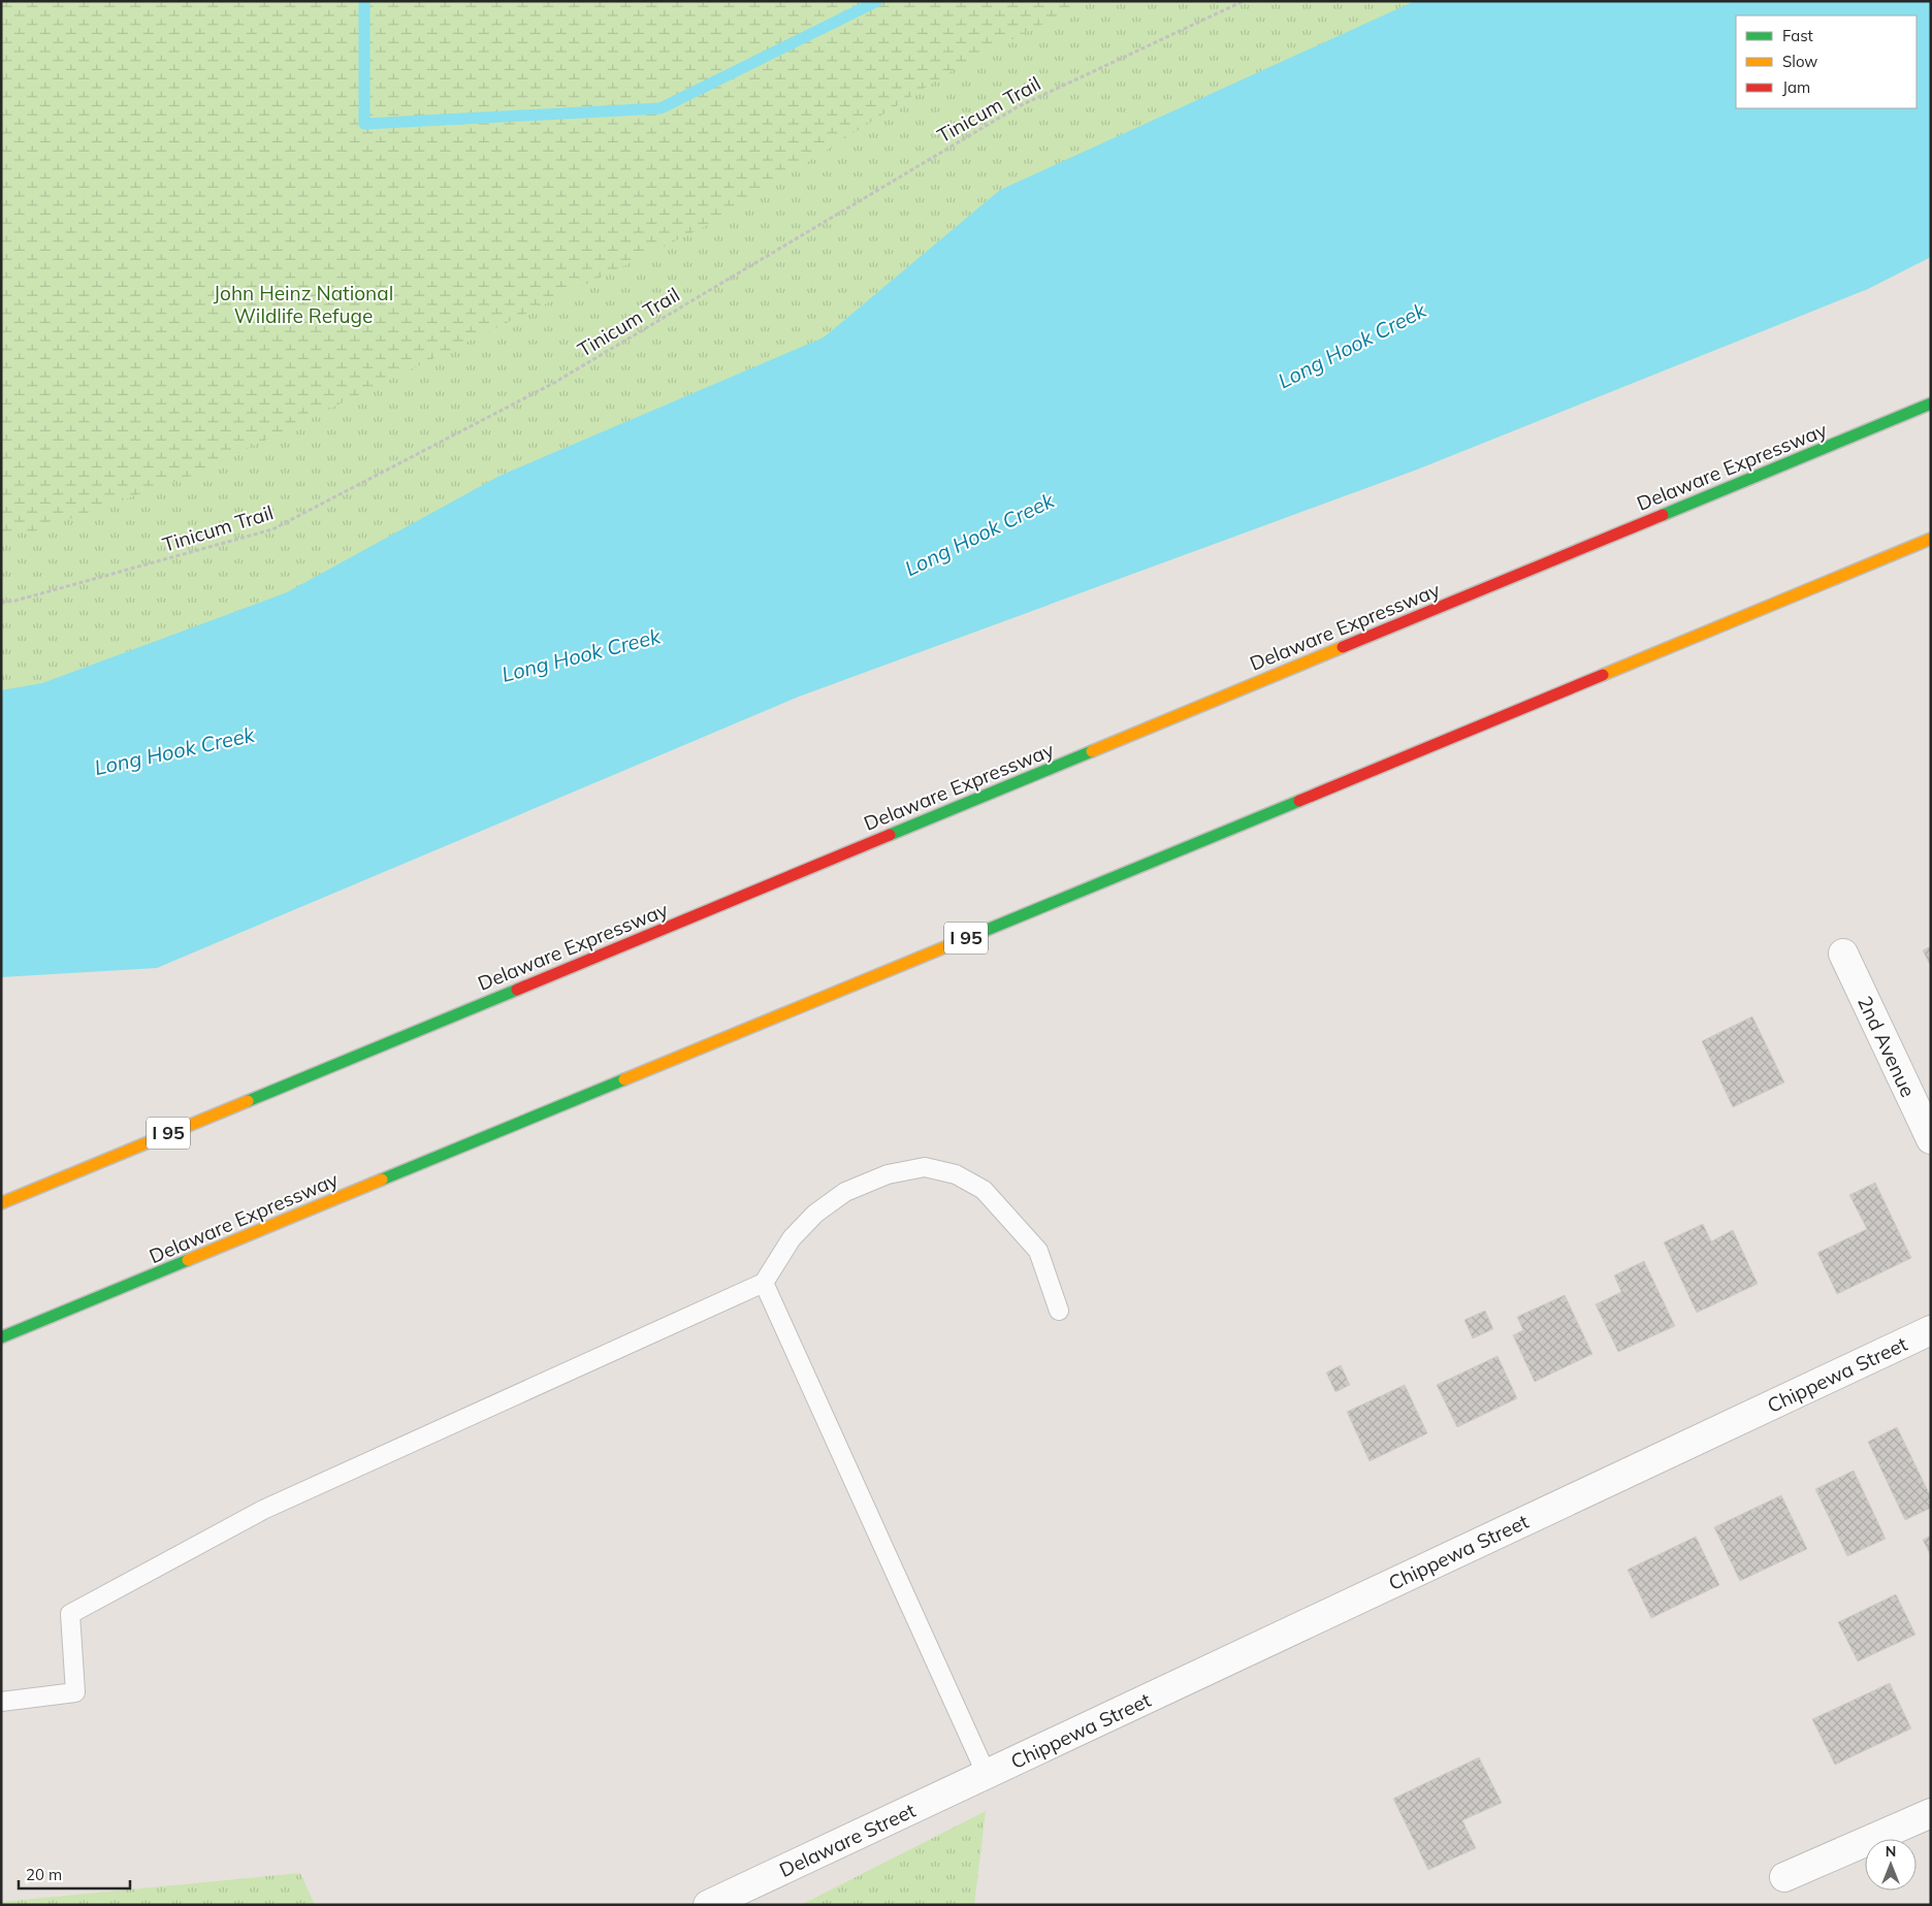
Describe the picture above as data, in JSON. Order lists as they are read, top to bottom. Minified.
{"streets":{"highway":["Delaware Expressway","I 95"],"street":["2nd Avenue","Chippewa Street","Delaware Street"],"path":["Tinicum Trail"]},"crossings":[["Chippewa Street","Delaware Street"]],"water":["Long Hook Creek"],"parks":["John Heinz National Wildlife Refuge"],"legend":["Fast","Slow","Jam"],"scale_bar":"20 m","north":"top"}
